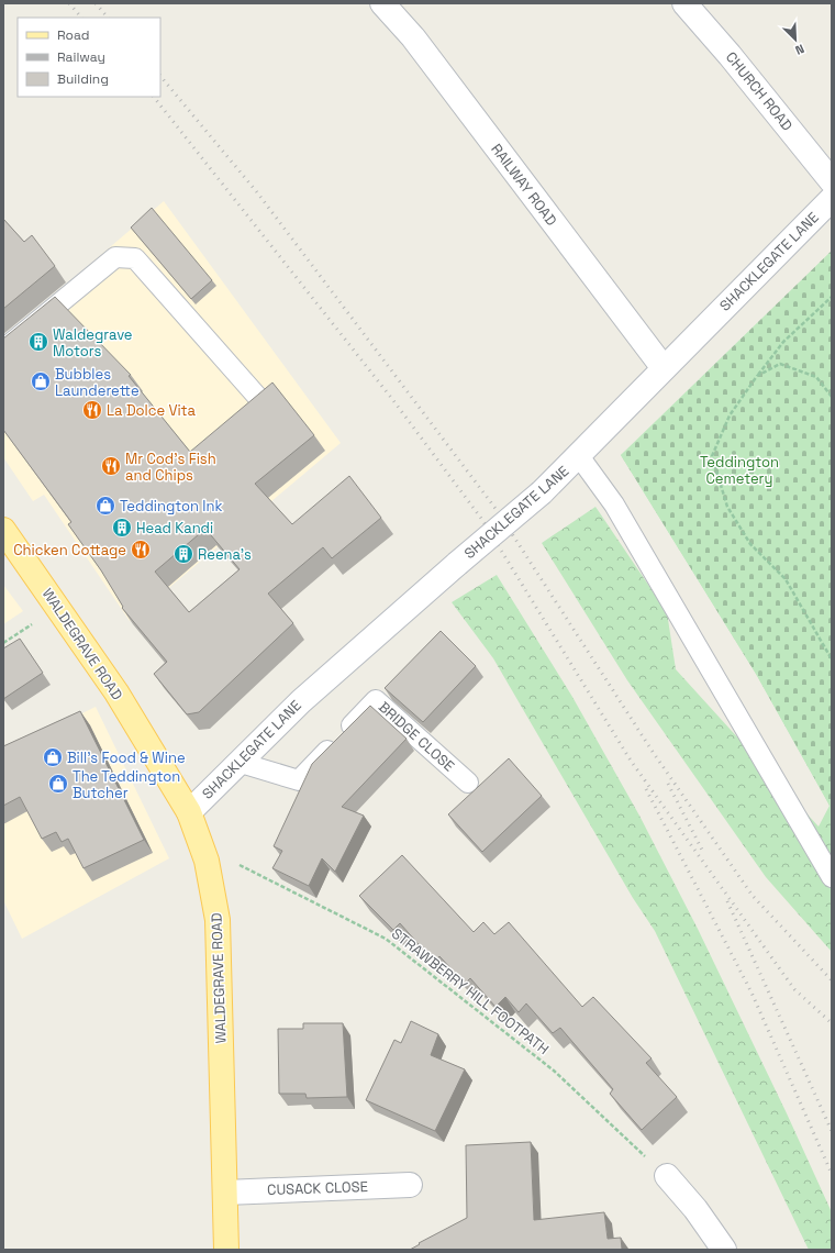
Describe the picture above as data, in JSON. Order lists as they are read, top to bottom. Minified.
{"streets":{"main road":["CHURCH ROAD","RAILWAY ROAD","SHACKLEGATE LANE","WALDEGRAVE ROAD","CUSACK CLOSE"],"lane":["BRIDGE CLOSE"],"path":["STRAWBERRY HILL FOOTPATH"]},"crossings":[["RAILWAY ROAD","SHACKLEGATE LANE"],["SHACKLEGATE LANE","WALDEGRAVE ROAD"],["SHACKLEGATE LANE","BRIDGE CLOSE"],["WALDEGRAVE ROAD","STRAWBERRY HILL FOOTPATH"],["WALDEGRAVE ROAD","CUSACK CLOSE"]],"parks":["Teddington Cemetery"],"places":{"building":["Waldegrave Motors","Head Kandi","Reena's"],"shop":["Bubbles Launderette","Teddington Ink","Bill's Food & Wine","The Teddington Butcher"],"restaurant":["La Dolce Vita","Mr Cod's Fish and Chips","Chicken Cottage"]},"legend":["Road","Railway","Building"],"north":"bottom right"}
